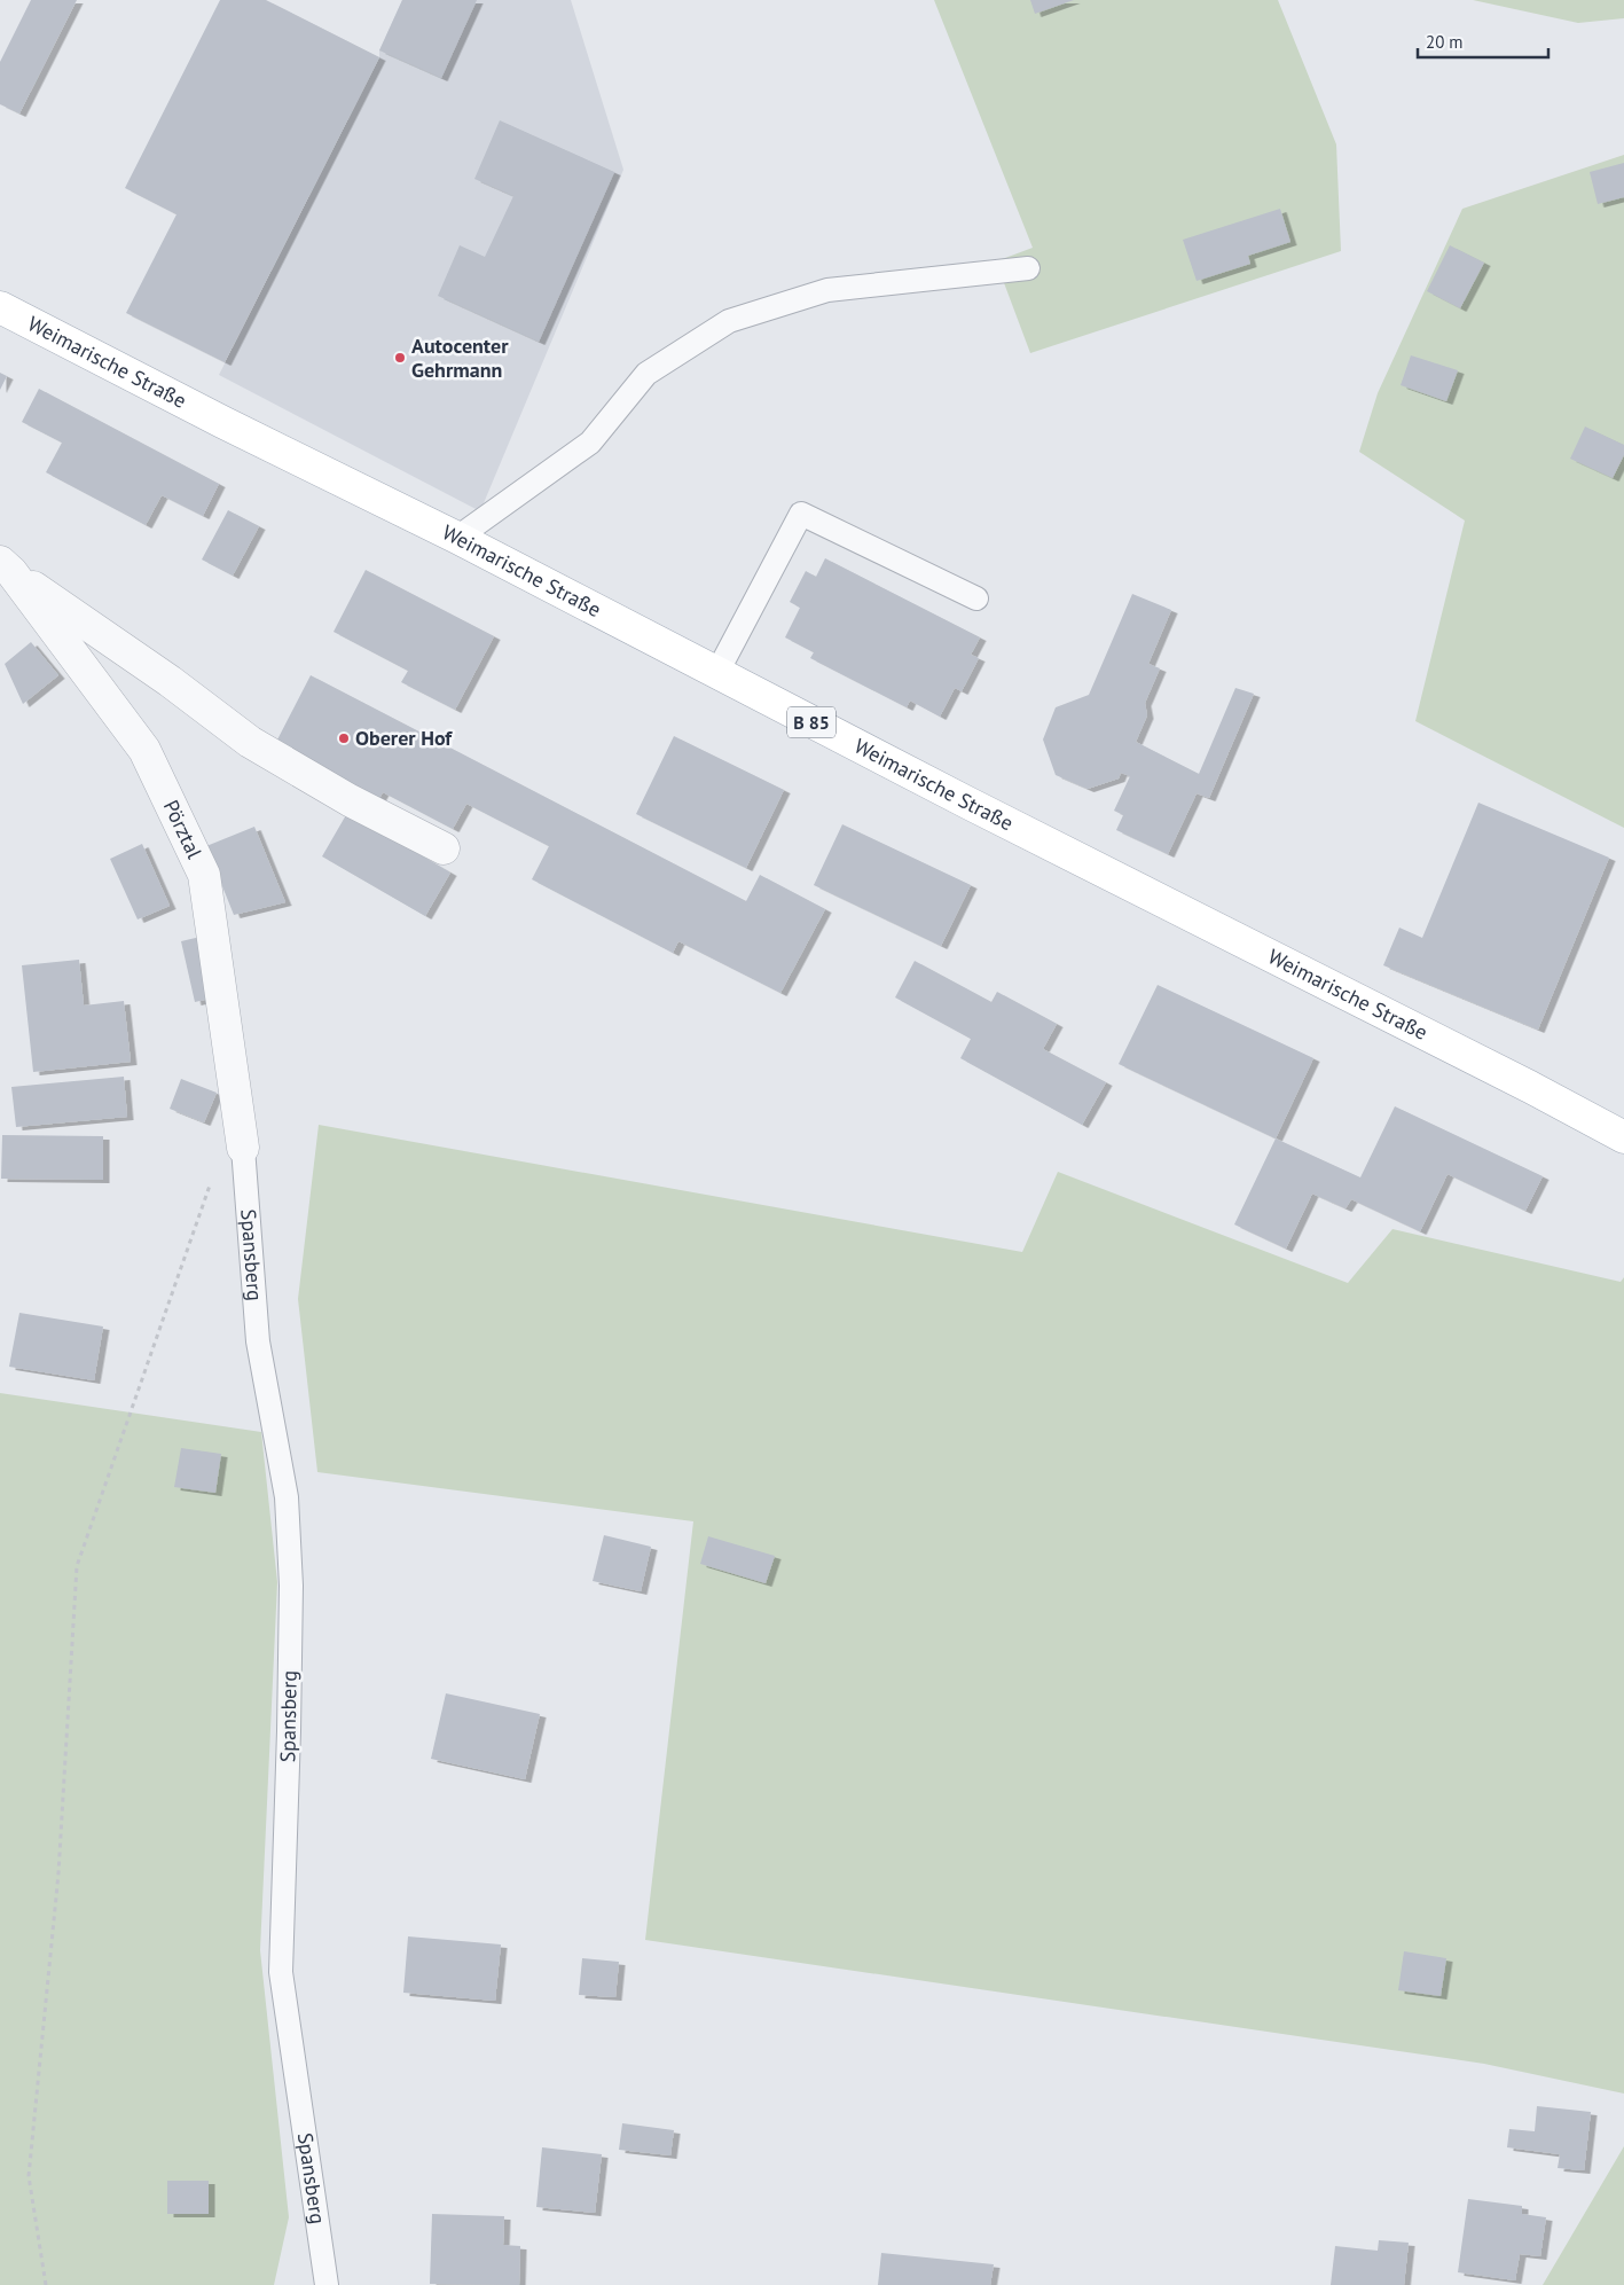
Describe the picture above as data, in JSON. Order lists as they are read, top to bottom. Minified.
{"streets":{"main road":["Weimarische Straße","B 85"],"street":["Pörztal"],"lane":["Spansberg"]},"crossings":[["Pörztal","Spansberg"]],"places":["Autocenter Gehrmann","Oberer Hof"],"scale_bar":"20 m"}
